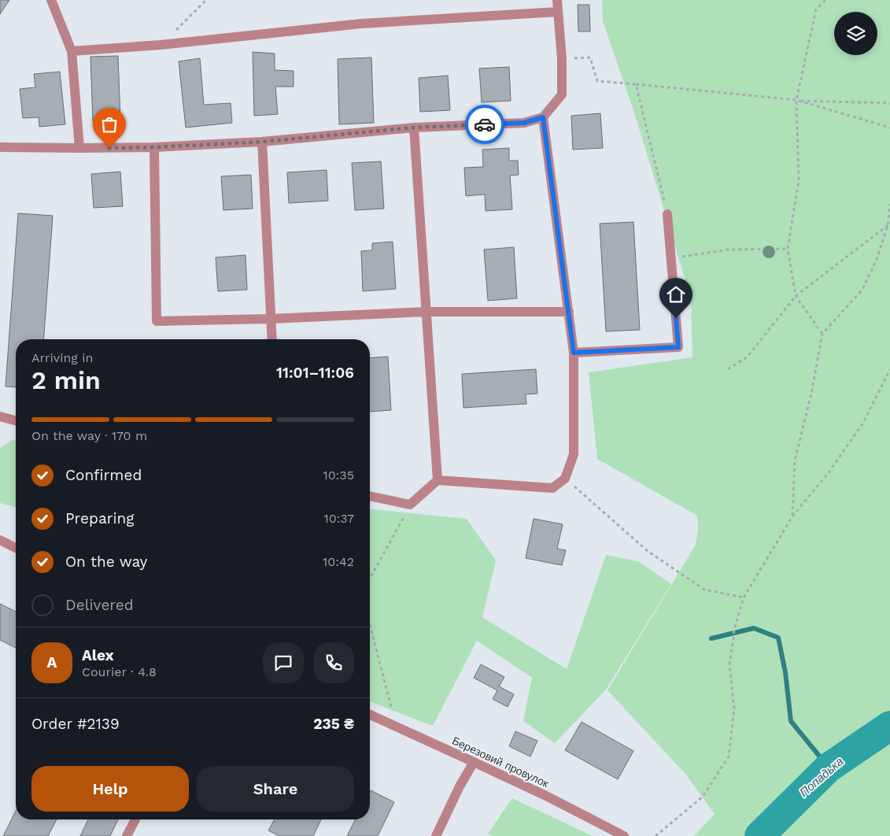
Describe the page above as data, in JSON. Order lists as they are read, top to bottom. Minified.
{"streets":{"street":["Березовий провулок"]},"water":["Попадька"],"page":{"heading":["2 min","Arriving in","11:01–11:06"],"panel":["Alex","Courier · 4.8","Order #2139","235 ₴"],"bar":"On the way · 170 m","list":[["Confirmed","10:35"],["Preparing","10:37"],["On the way","10:42"],"Delivered"],"round":"A","buttons":["Help","Share"]}}
